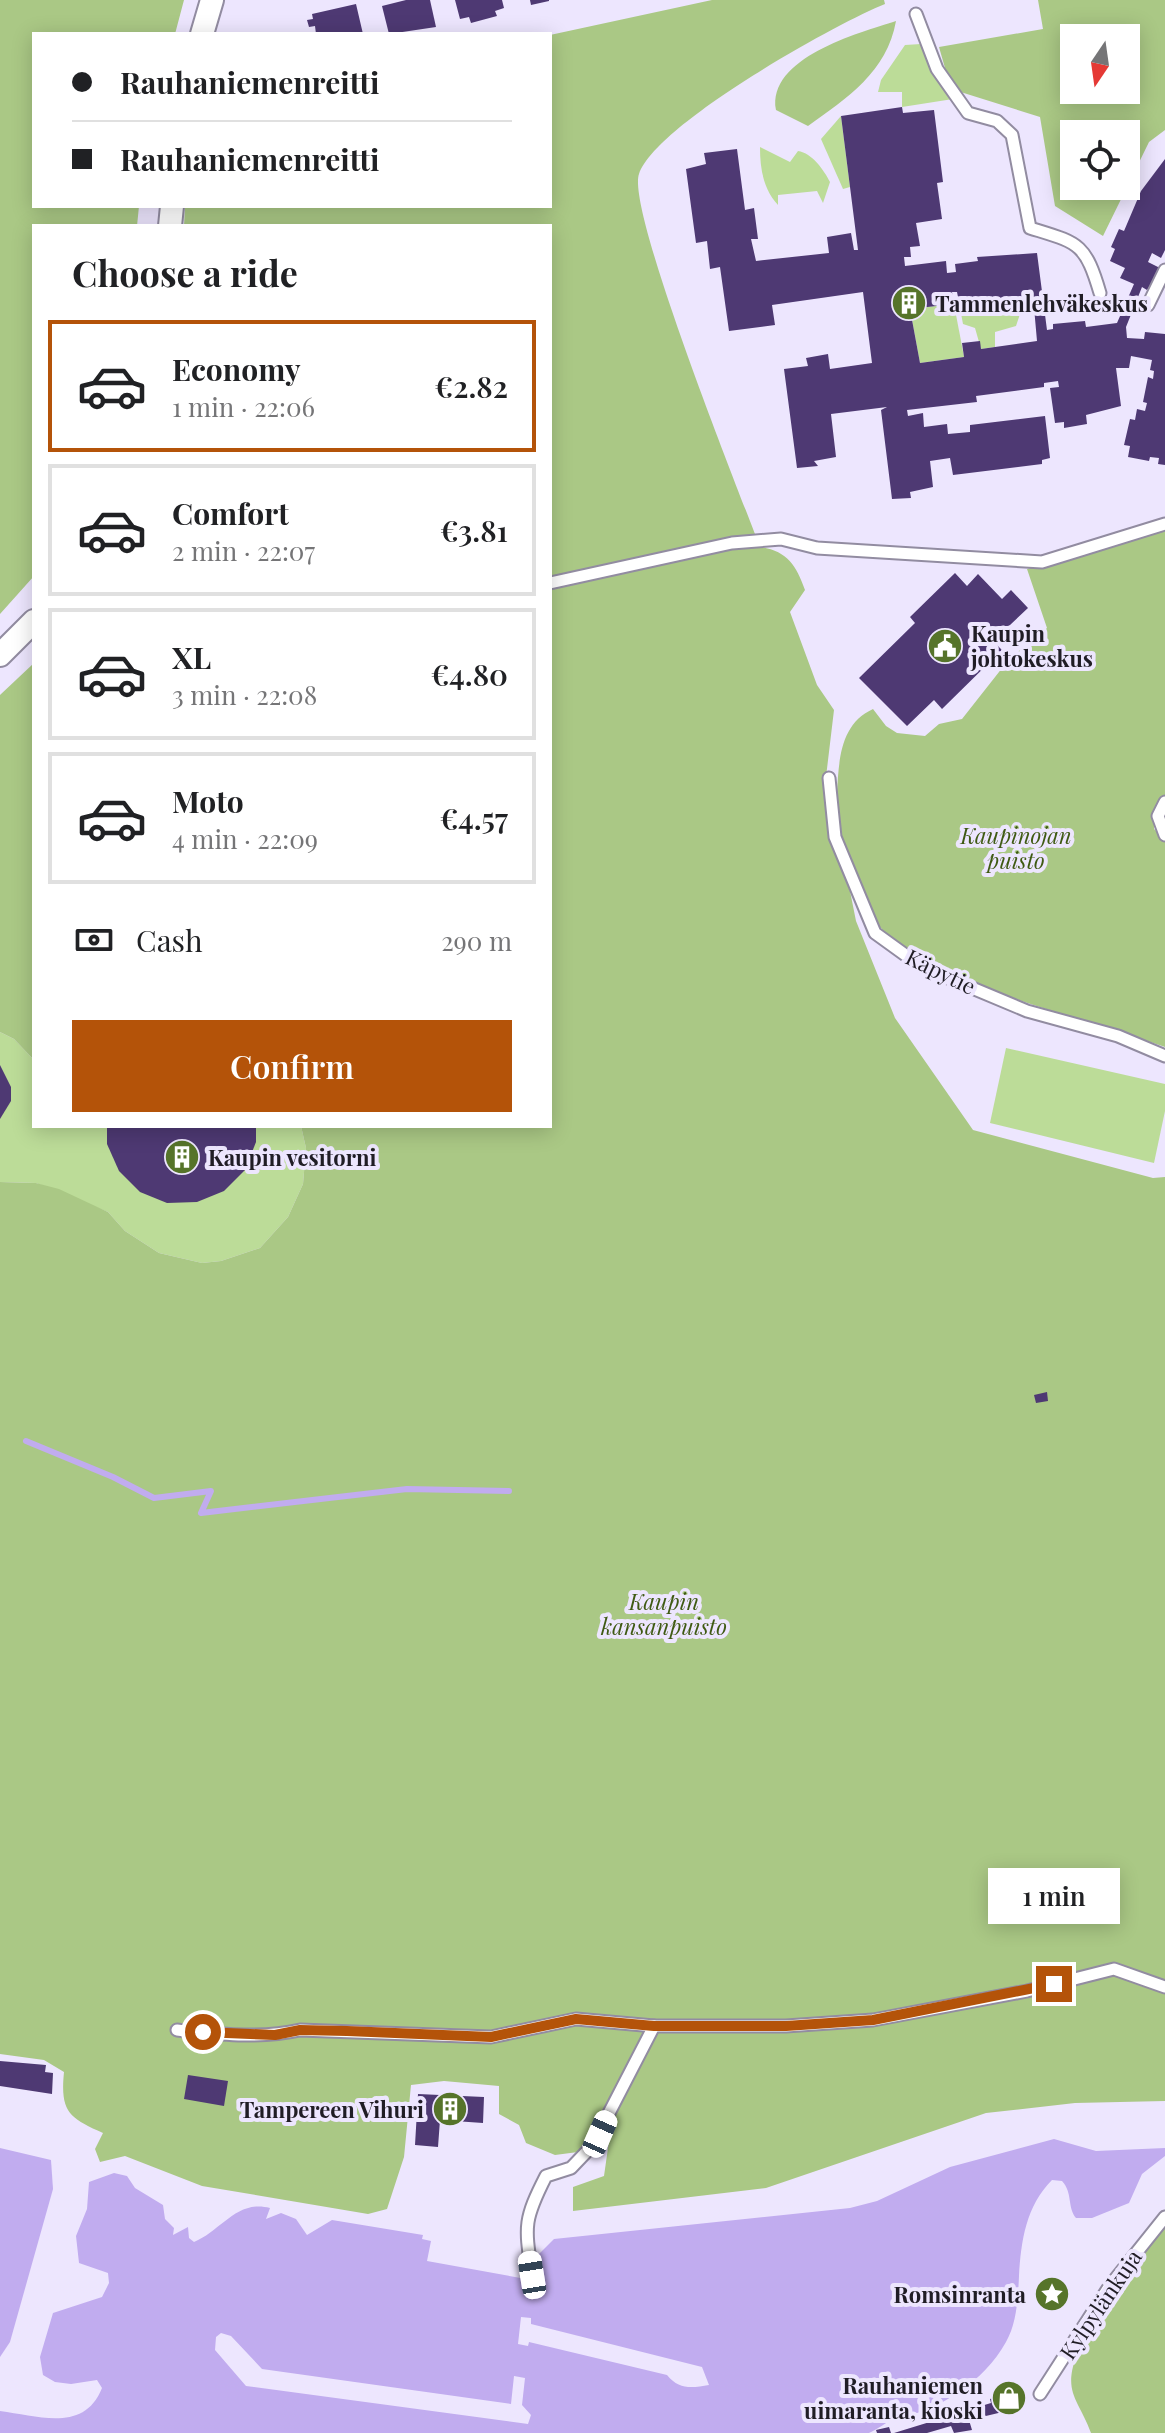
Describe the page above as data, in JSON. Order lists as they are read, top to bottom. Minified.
{"streets":{"lane":["Käpytie","Kylpylänkuja"]},"parks":["Kaupinojan puisto","Kaupin kansanpuisto"],"places":{"building":["Tammenlehväkeskus","Kaupin vesitorni","Tampereen Vihuri"],"public building":["Kaupin johtokeskus"],"place":["Romsinranta"],"shop":["Rauhaniemen uimaranta, kioski"]},"north":"bottom","page":{"banner":["Rauhaniemenreitti","Rauhaniemenreitti"],"heading":"Choose a ride","list":[{"name":"Economy","note":"1 min · 22:06","value":"€2.82"},{"name":"Comfort","note":"2 min · 22:07","value":"€3.81"},{"name":"XL","note":"3 min · 22:08","value":"€4.80"},{"name":"Moto","note":"4 min · 22:09","value":"€4.57"}],"pay":["Cash","290 m"],"buttons":"Confirm","bubble":"1 min"}}
